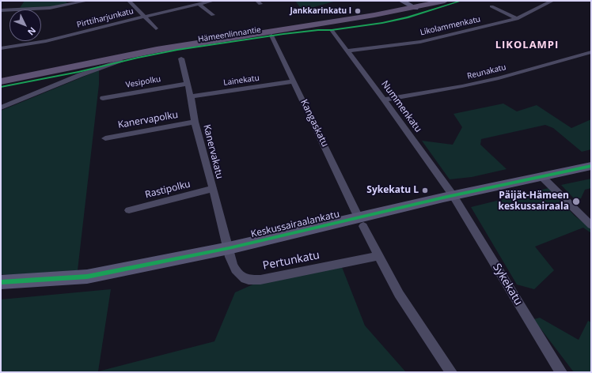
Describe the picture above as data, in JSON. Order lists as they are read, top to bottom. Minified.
{"streets":{"main road":["Hämeenlinnantie"],"street":["Pirttiharjunkatu","Likolammenkatu","Reunakatu","Lainekatu","Vesipolku","Nummenkatu","Kanervapolku","Kangaskatu","Kanervakatu","Rastipolku","Keskussairaalankatu","Pertunkatu","Sykekatu"]},"crossings":[["Likolammenkatu","Nummenkatu"],["Reunakatu","Nummenkatu"],["Lainekatu","Kangaskatu"],["Lainekatu","Kanervakatu"],["Vesipolku","Kanervakatu"],["Nummenkatu","Keskussairaalankatu"],["Nummenkatu","Sykekatu"],["Kanervapolku","Kanervakatu"],["Kanervakatu","Rastipolku"],["Kanervakatu","Keskussairaalankatu"],["Kanervakatu","Pertunkatu"],["Keskussairaalankatu","Pertunkatu"],["Keskussairaalankatu","Sykekatu"]],"districts":["LIKOLAMPI"],"places":["Jankkarinkatu I","Sykekatu L","Päijät-Hämeen keskussairaala"],"north":"bottom right"}
